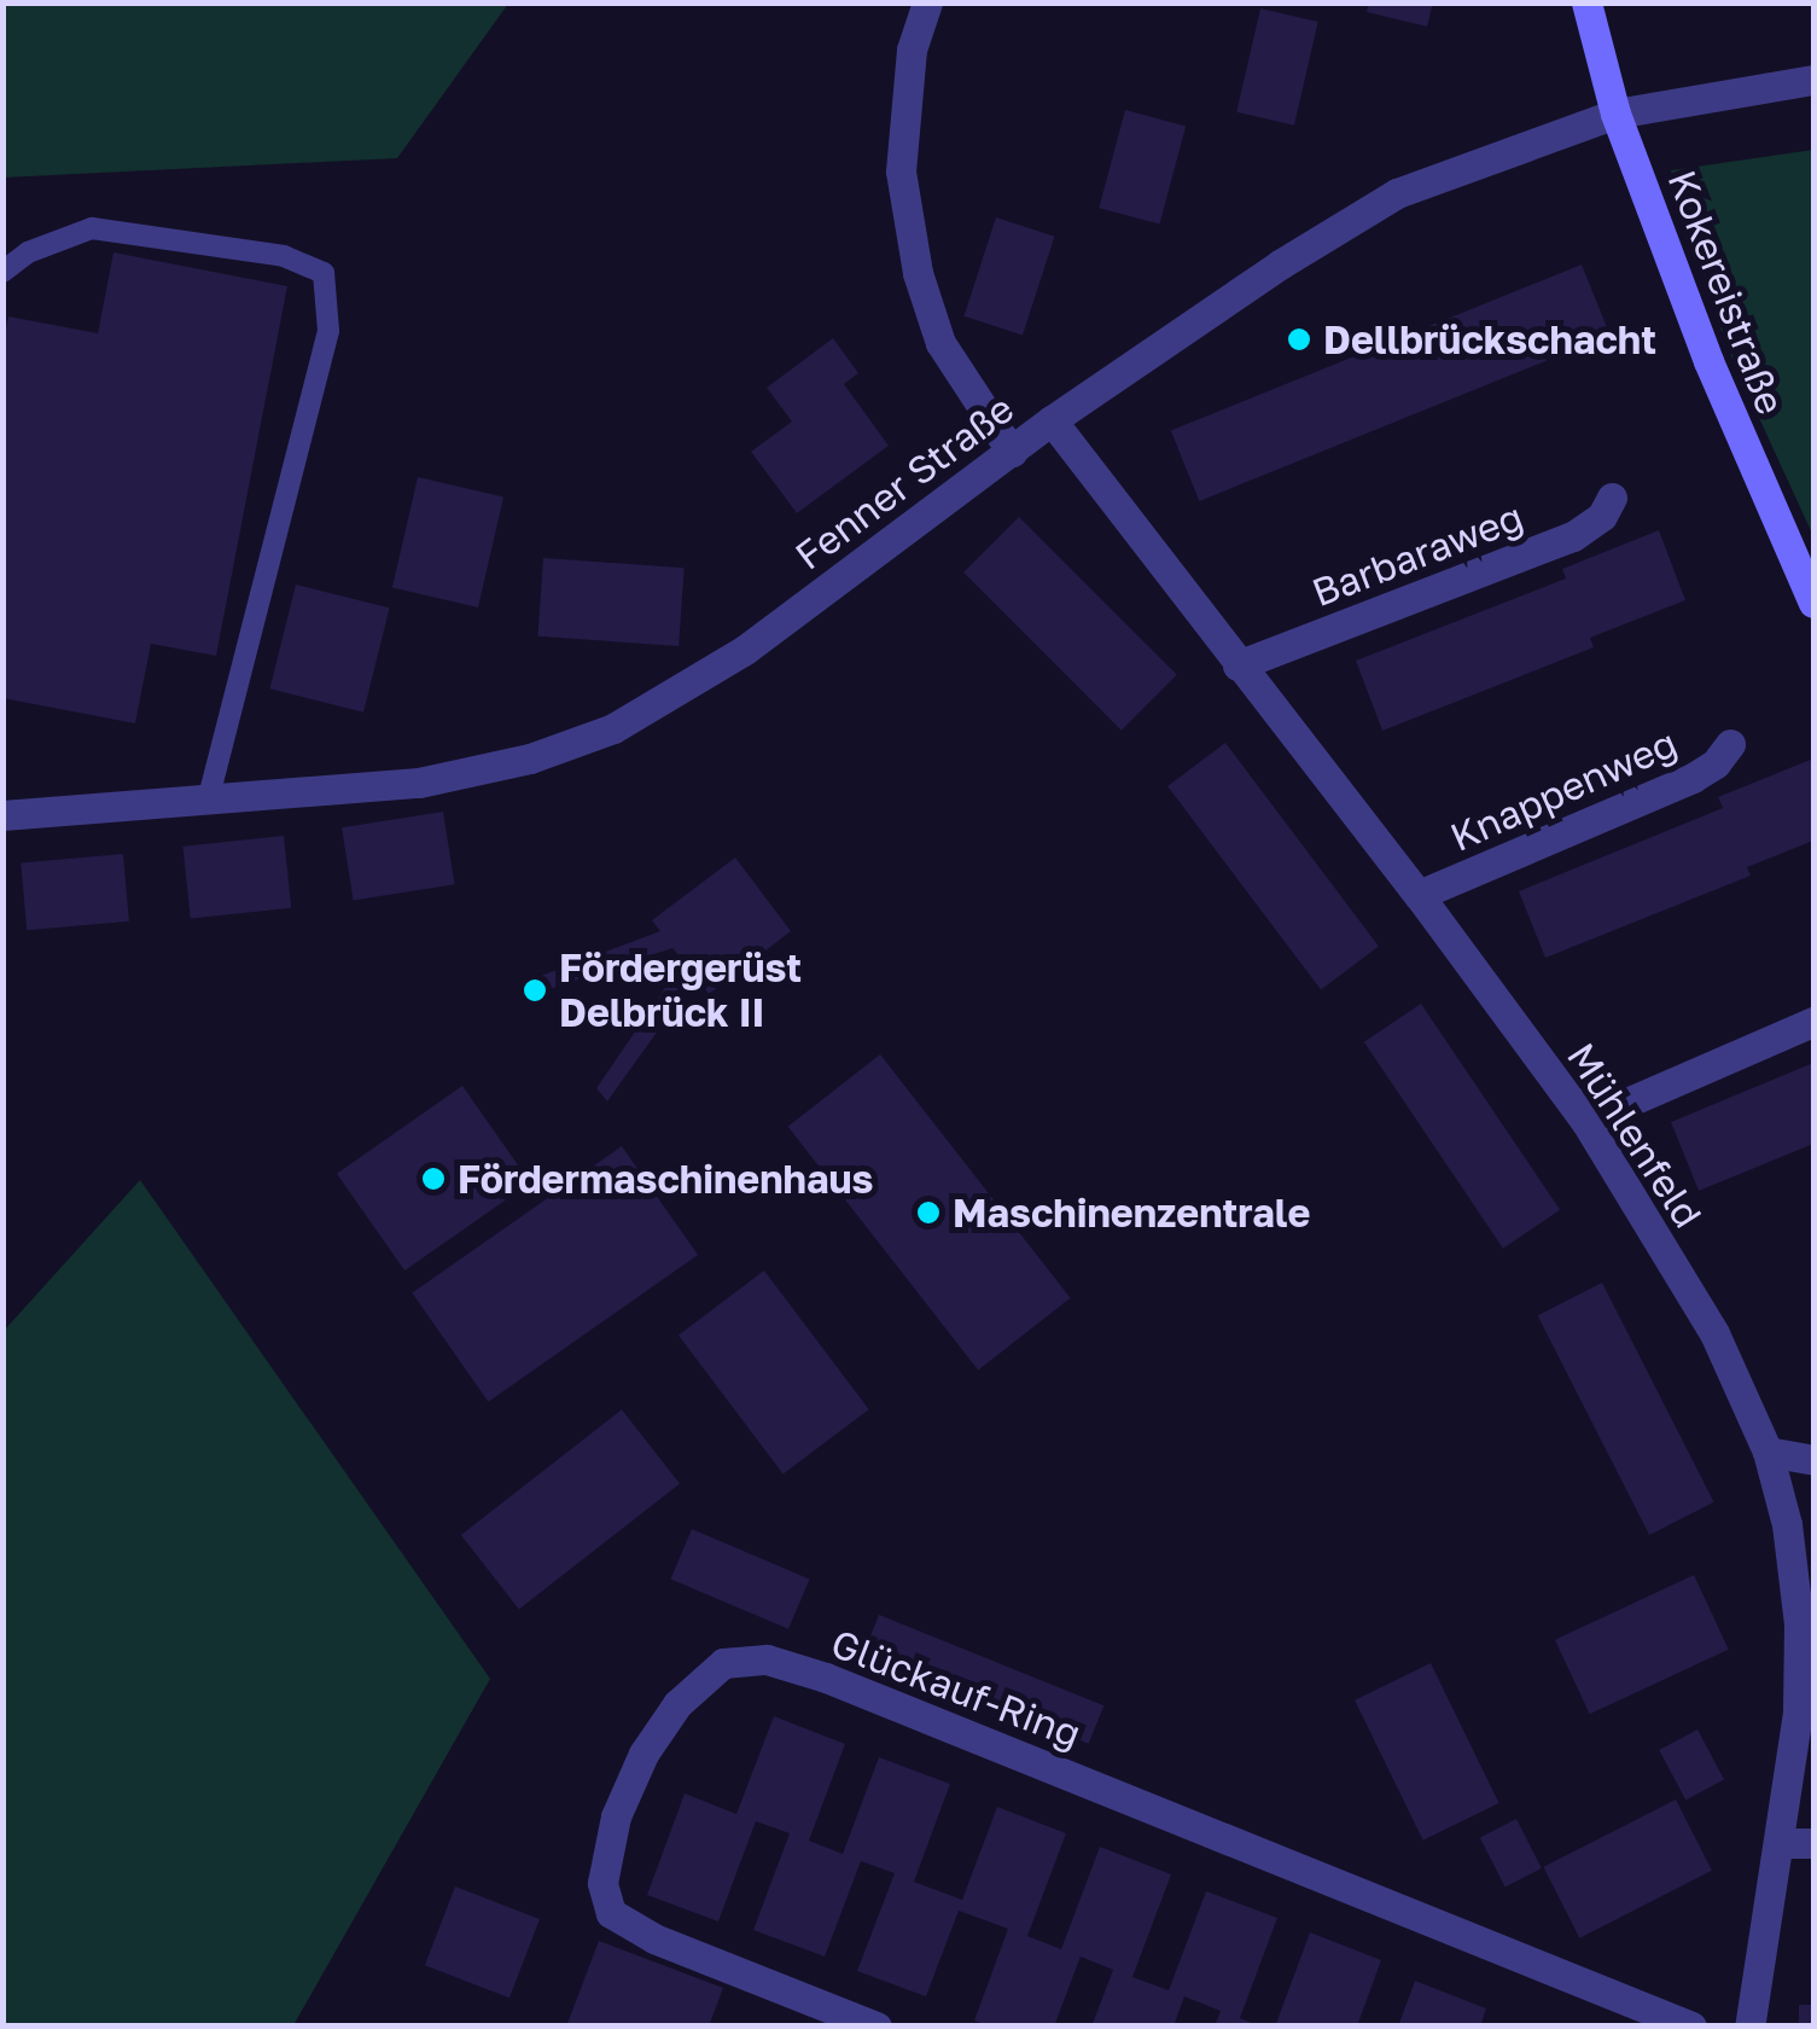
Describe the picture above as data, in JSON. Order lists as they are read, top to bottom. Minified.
{"streets":{"main road":["Kokereistraße"],"street":["Fenner Straße","Barbaraweg","Knappenweg","Mühlenfeld","Glückauf-Ring"]},"crossings":[["Kokereistraße","Fenner Straße"],["Fenner Straße","Mühlenfeld"],["Barbaraweg","Mühlenfeld"],["Knappenweg","Mühlenfeld"]],"places":["Dellbrückschacht","Fördergerüst Delbrück II","Fördermaschinenhaus","Maschinenzentrale"]}
